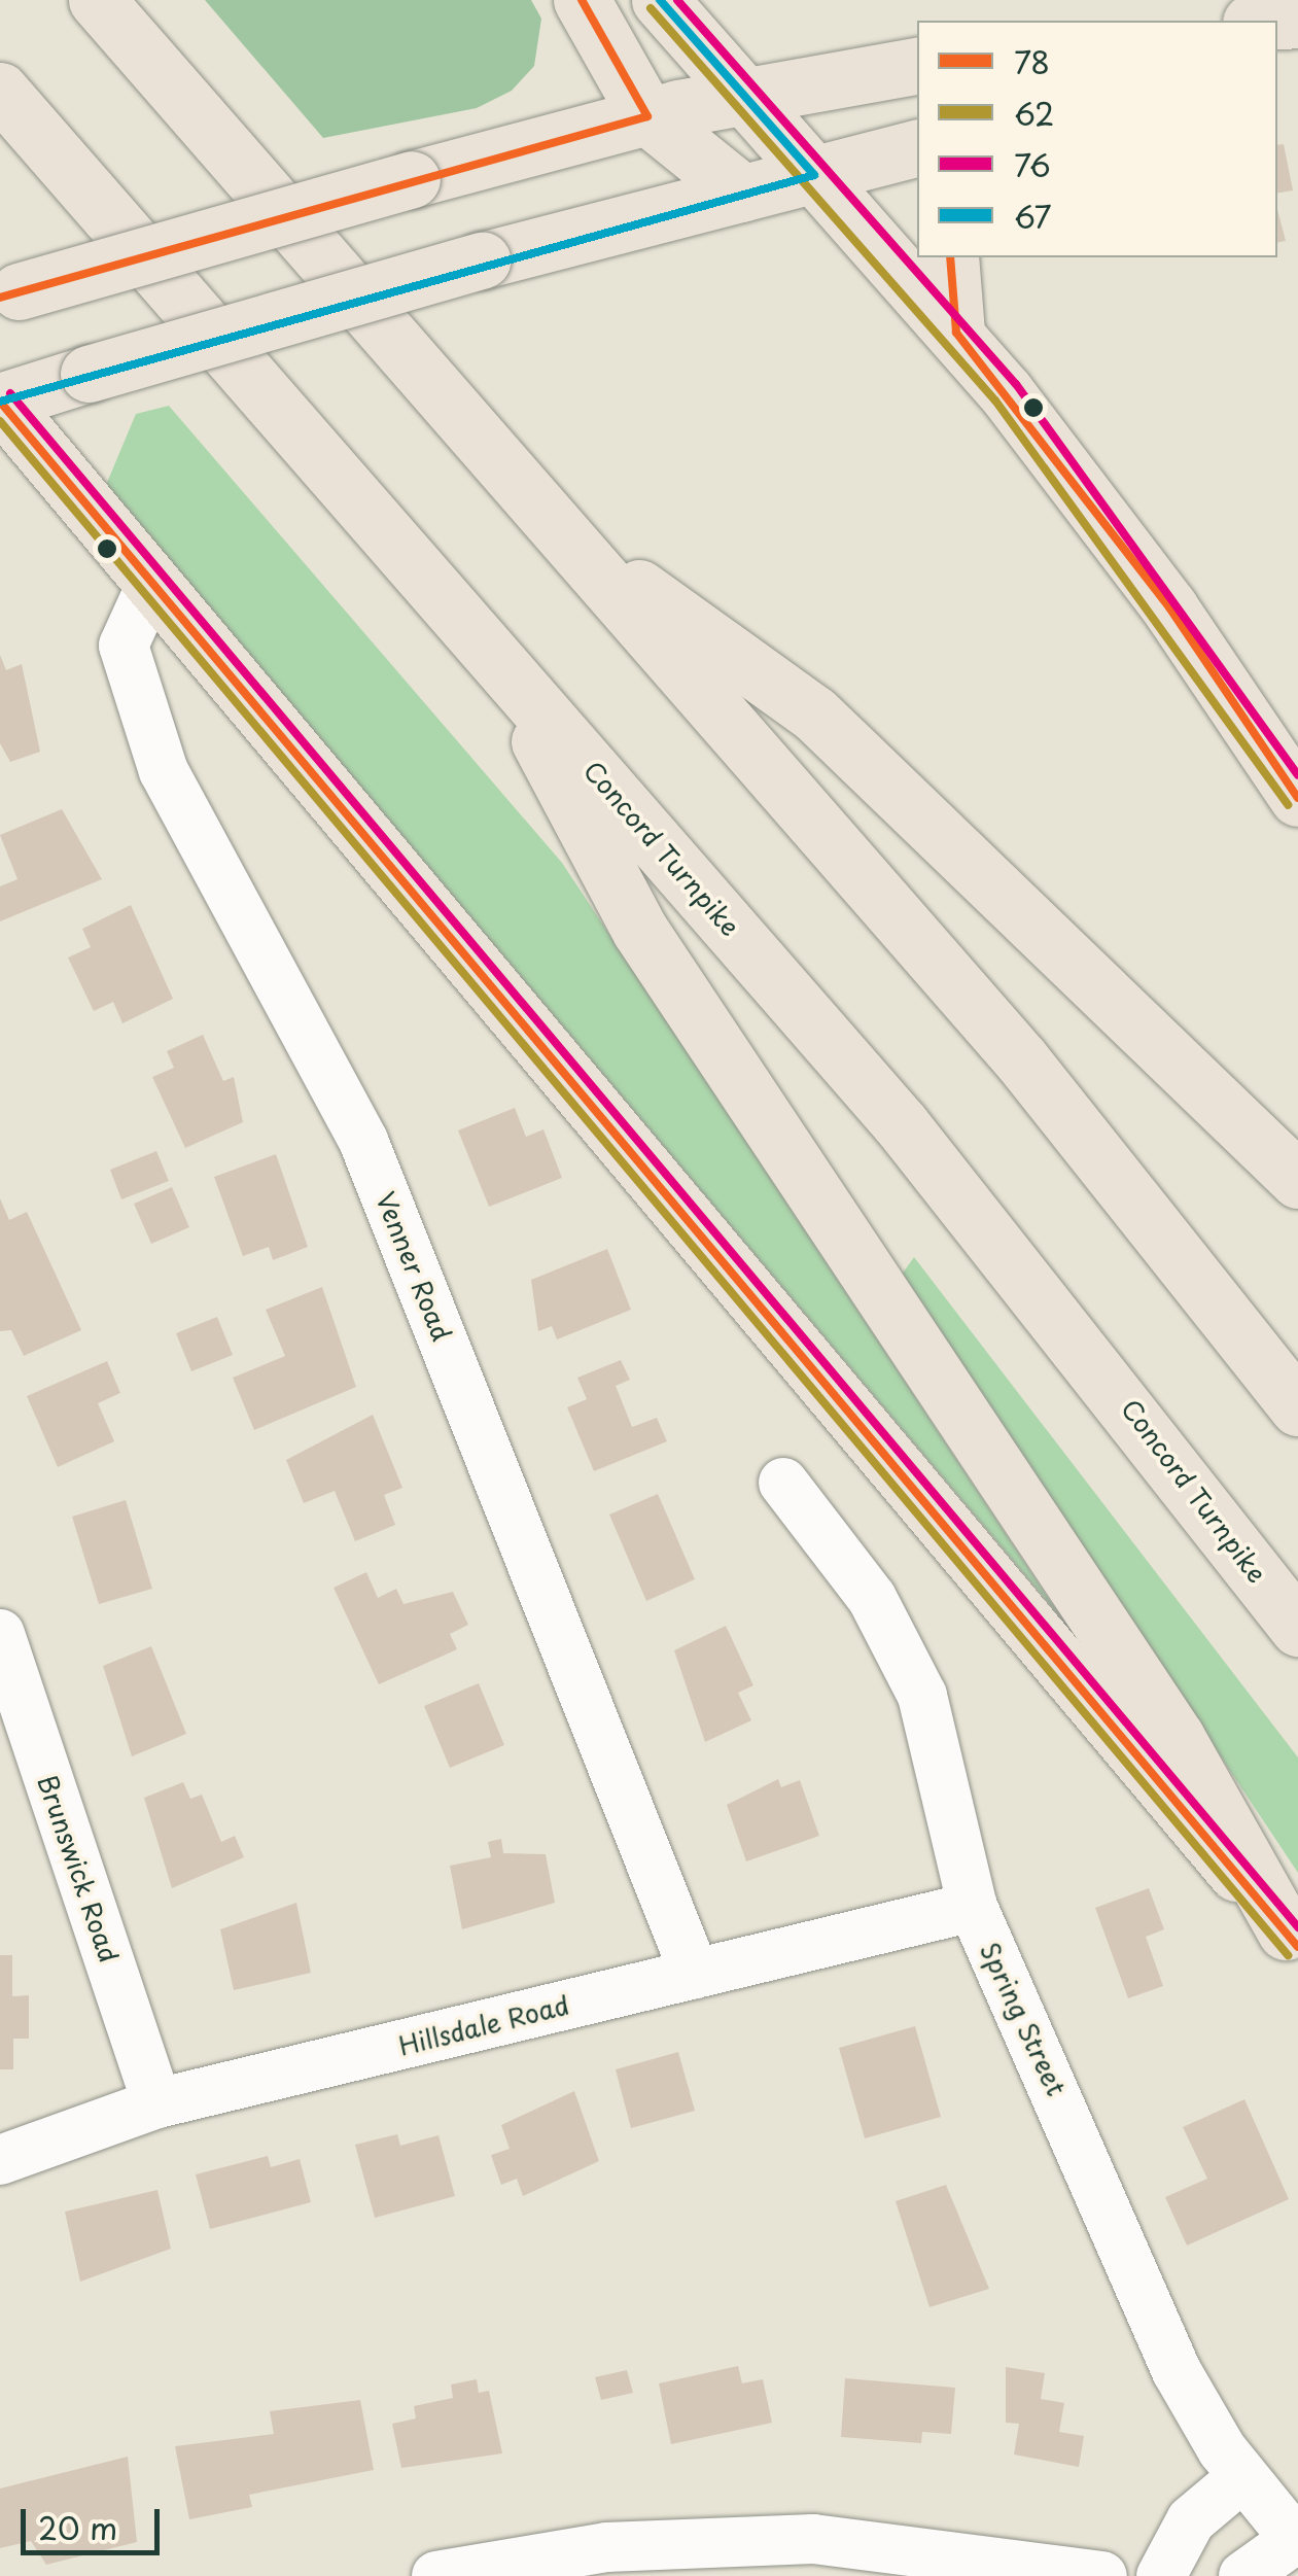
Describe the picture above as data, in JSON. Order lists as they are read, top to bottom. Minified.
{"streets":{"main road":["Concord Turnpike"],"street":["Venner Road","Brunswick Road","Spring Street","Hillsdale Road"]},"crossings":[["Venner Road","Hillsdale Road"],["Brunswick Road","Hillsdale Road"],["Spring Street","Hillsdale Road"]],"lines":["transit line 78","transit line 76","transit line 67","transit line 62"],"legend":["78","62","76","67"],"scale_bar":"20 m"}
